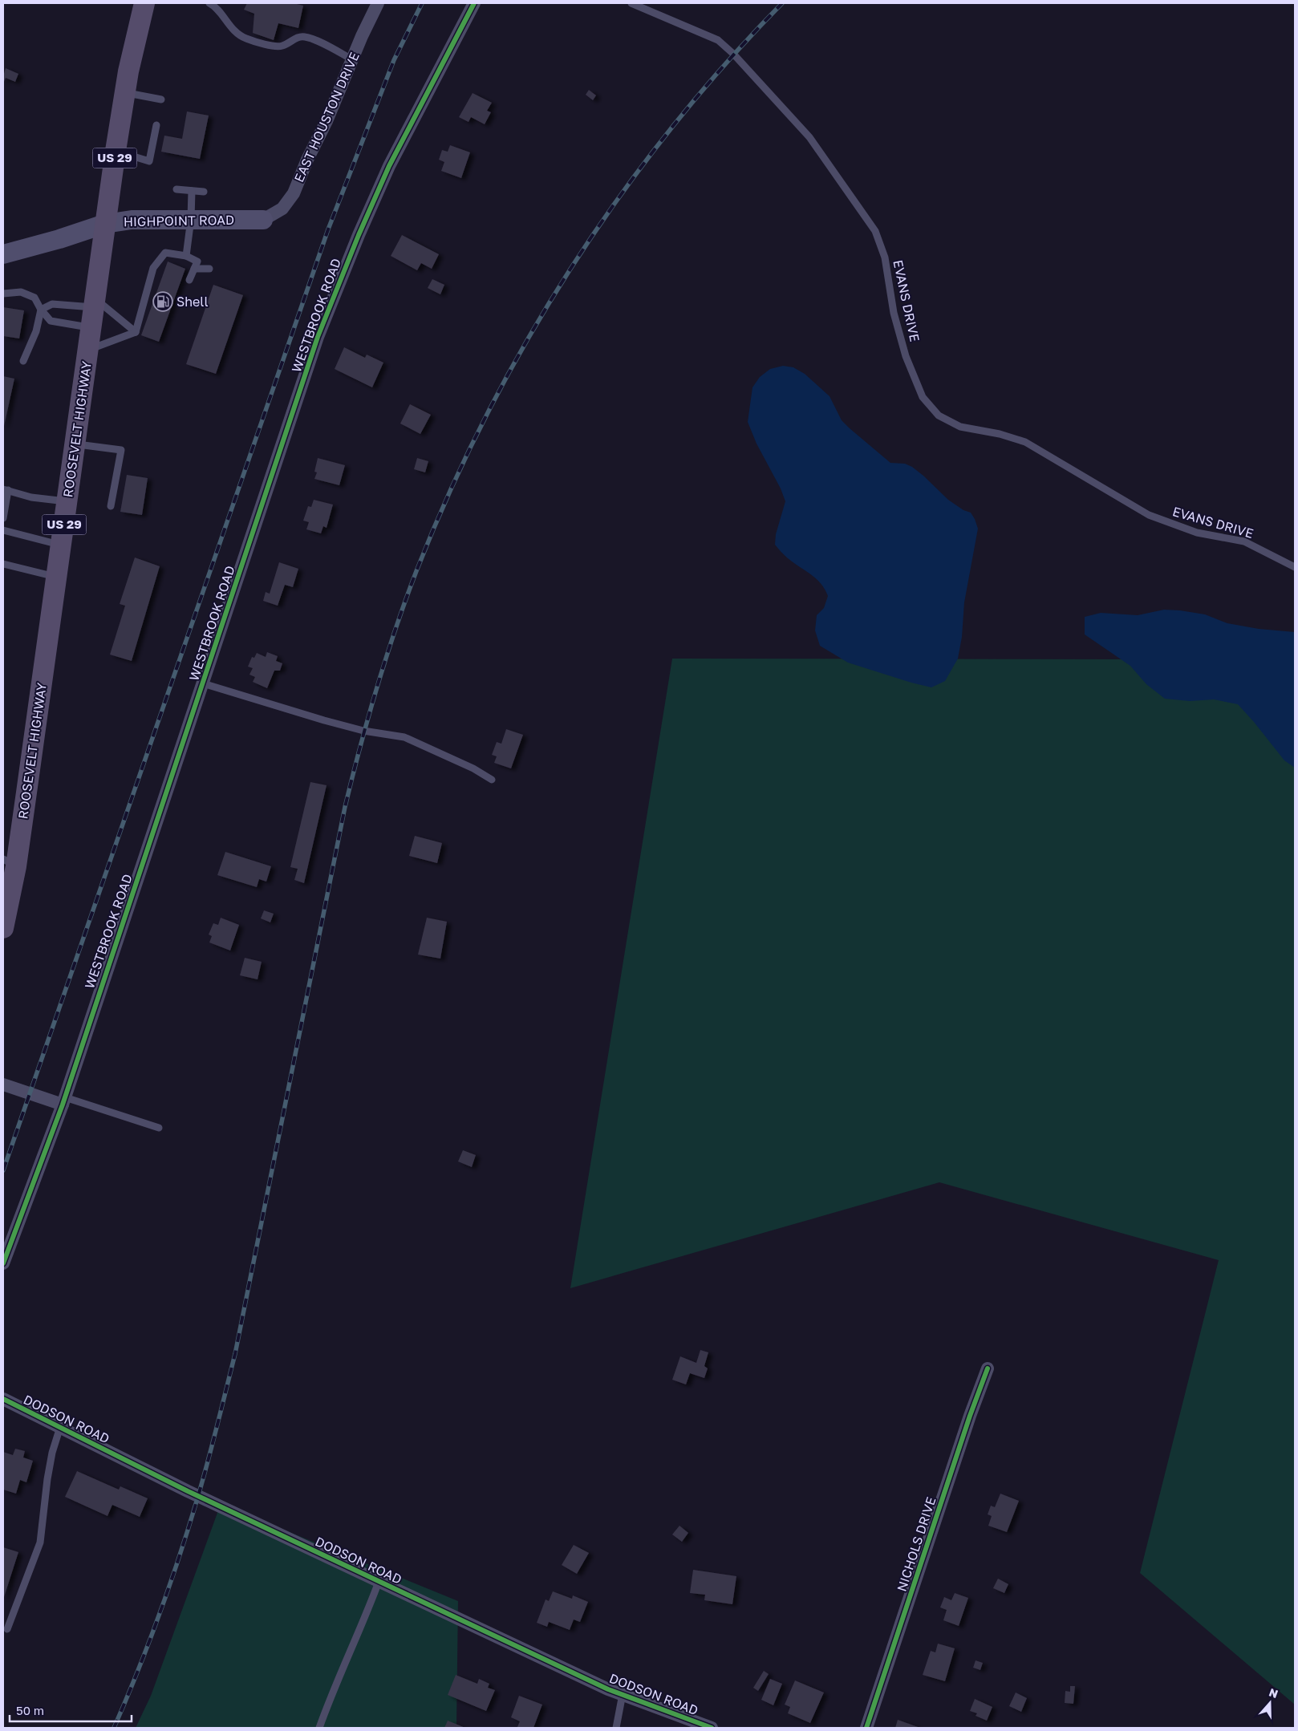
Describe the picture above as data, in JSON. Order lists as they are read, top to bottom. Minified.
{"streets":{"main road":["US 29","ROOSEVELT HIGHWAY"],"street":["EAST HOUSTON DRIVE","HIGHPOINT ROAD","WESTBROOK ROAD","DODSON ROAD","NICHOLS DRIVE"],"lane":["EVANS DRIVE"]},"crossings":[["EAST HOUSTON DRIVE","HIGHPOINT ROAD"],["HIGHPOINT ROAD","ROOSEVELT HIGHWAY"]],"places":{"fuel station":["Shell"]},"scale_bar":"50 m","north":"top"}
